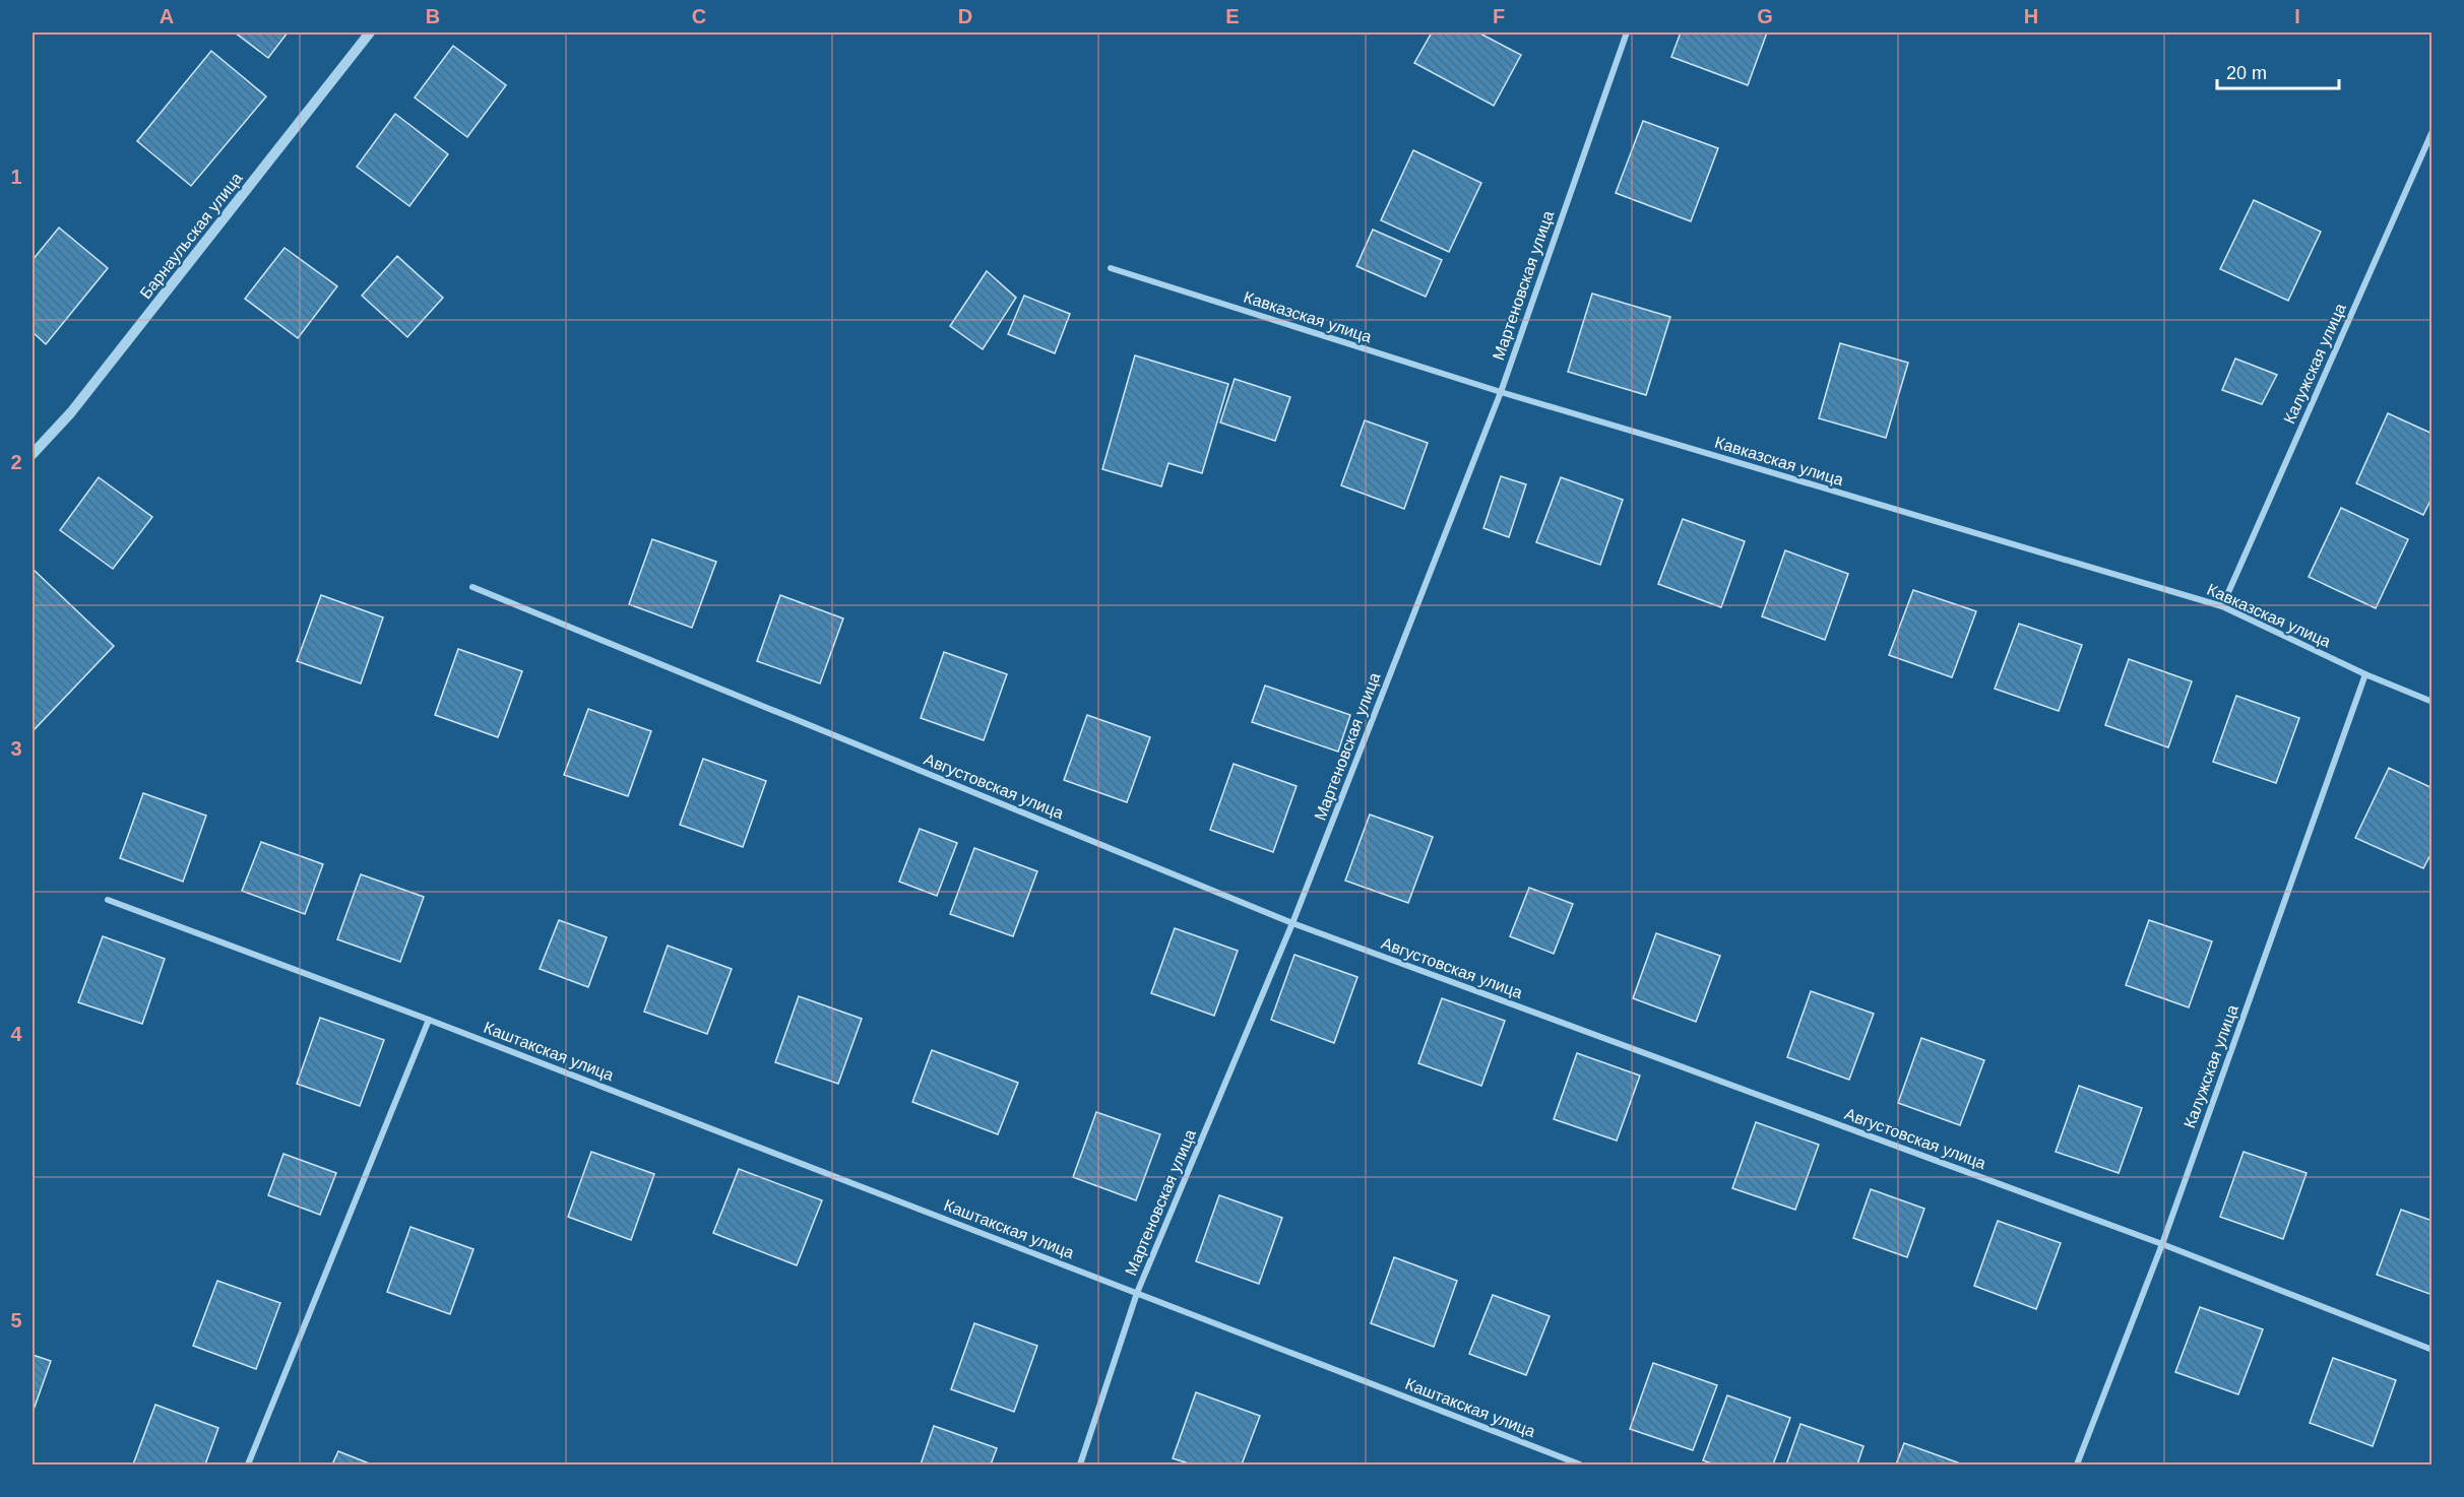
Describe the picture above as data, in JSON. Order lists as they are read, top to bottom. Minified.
{"streets":{"street":["Барнаульская улица","Мартеновская улица","Кавказская улица","Калужская улица","Августовская улица","Каштакская улица"]},"crossings":[["Мартеновская улица","Кавказская улица"],["Мартеновская улица","Августовская улица"],["Мартеновская улица","Каштакская улица"],["Кавказская улица","Калужская улица"],["Калужская улица","Августовская улица"]],"scale_bar":"20 m","grid":{"columns":["A","B","C","D","E","F","G","H","I"],"rows":["1","2","3","4","5"]}}
